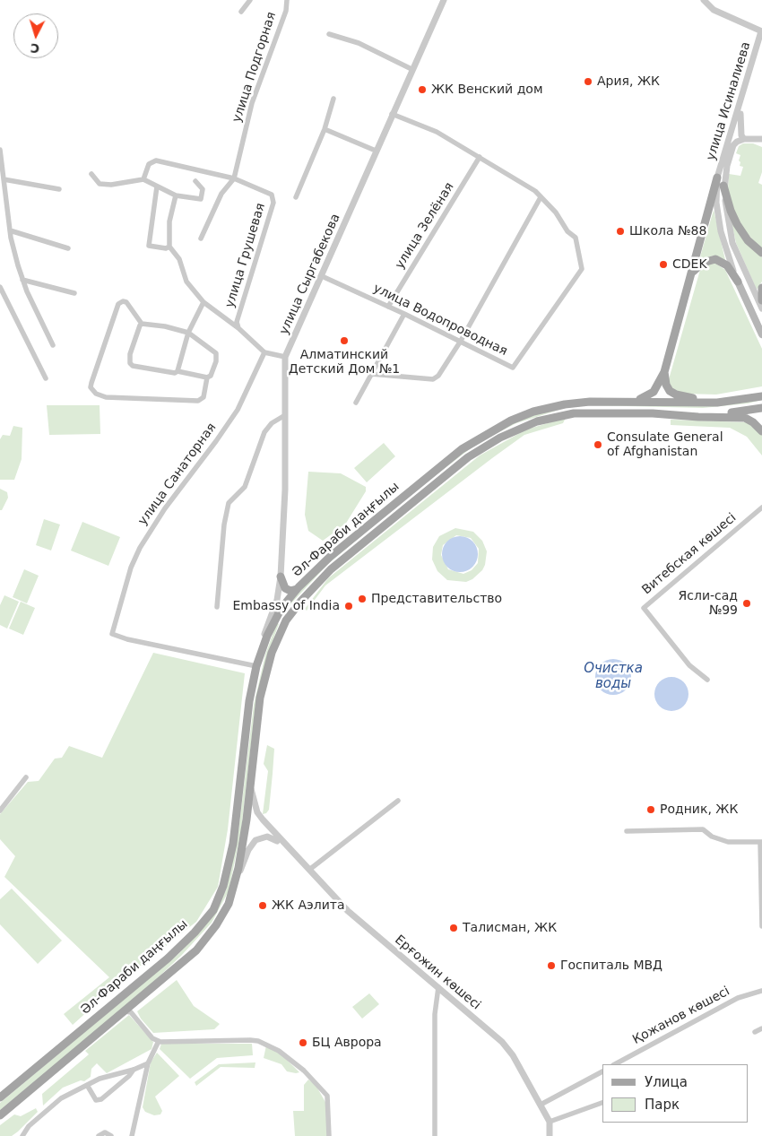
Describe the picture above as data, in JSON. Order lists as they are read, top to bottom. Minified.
{"streets":{"main road":["Әл-Фараби даңғылы"],"street":["улица Подгорная","улица Исиналиева","улица Зелёная","улица Грушевая","улица Сыргабекова","улица Водопроводная","улица Санаторная","Витебская көшесі","Ерғожин көшесі","Қожанов көшесі"]},"crossings":[["улица Подгорная","улица Грушевая"],["улица Зелёная","улица Водопроводная"],["улица Сыргабекова","улица Водопроводная"],["улица Сыргабекова","улица Санаторная"],["улица Сыргабекова","Әл-Фараби даңғылы"],["улица Санаторная","Әл-Фараби даңғылы"],["Әл-Фараби даңғылы","Ерғожин көшесі"]],"water":["Очистка воды"],"places":["Ария, ЖК","ЖК Венский дом","Школа №88","CDEK","Алматинский Детский Дом №1","Consulate General of Afghanistan","Представительство","Ясли-сад №99","Embassy of India","Родник, ЖК","ЖК Аэлита","Талисман, ЖК","Госпиталь МВД","БЦ Аврора"],"legend":["Улица","Парк"],"north":"bottom"}
